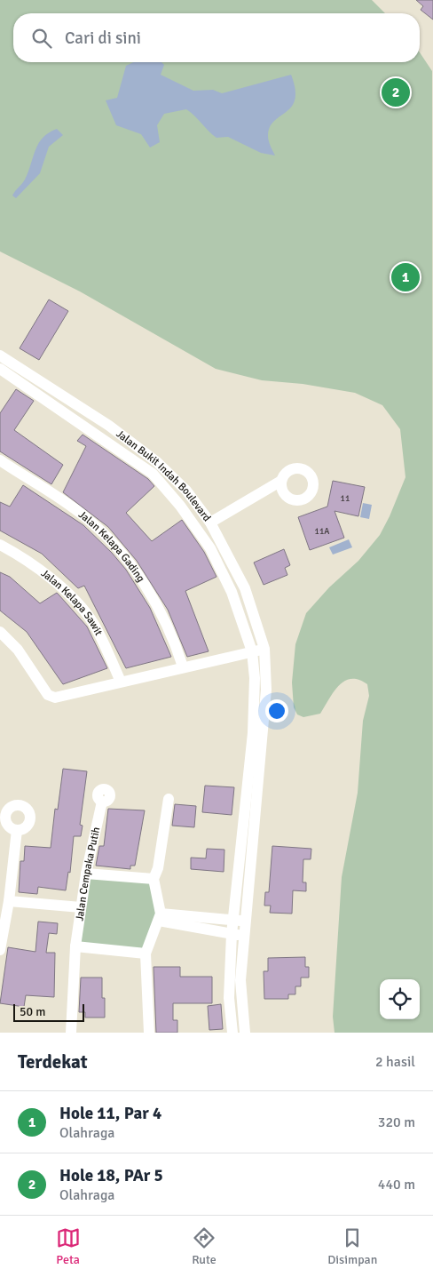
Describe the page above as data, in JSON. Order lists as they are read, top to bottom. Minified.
{"streets":{"street":["Jalan Bukit Indah Boulevard","Jalan Kelapa Gading","Jalan Kelapa Sawit","Jalan Cempaka Putih"]},"house_numbers":["11","11A"],"scale_bar":"50 m","page":{"search":"Cari di sini","pins":["2","1"],"scale":"50 m","heading":["Terdekat","2 hasil"],"list":[{"mark":"1","name":"Hole 11, Par 4","note":"Olahraga","value":"320 m"},{"mark":"2","name":"Hole 18, PAr 5","note":"Olahraga","value":"440 m"}],"nav":["Peta","Rute","Disimpan"]}}
